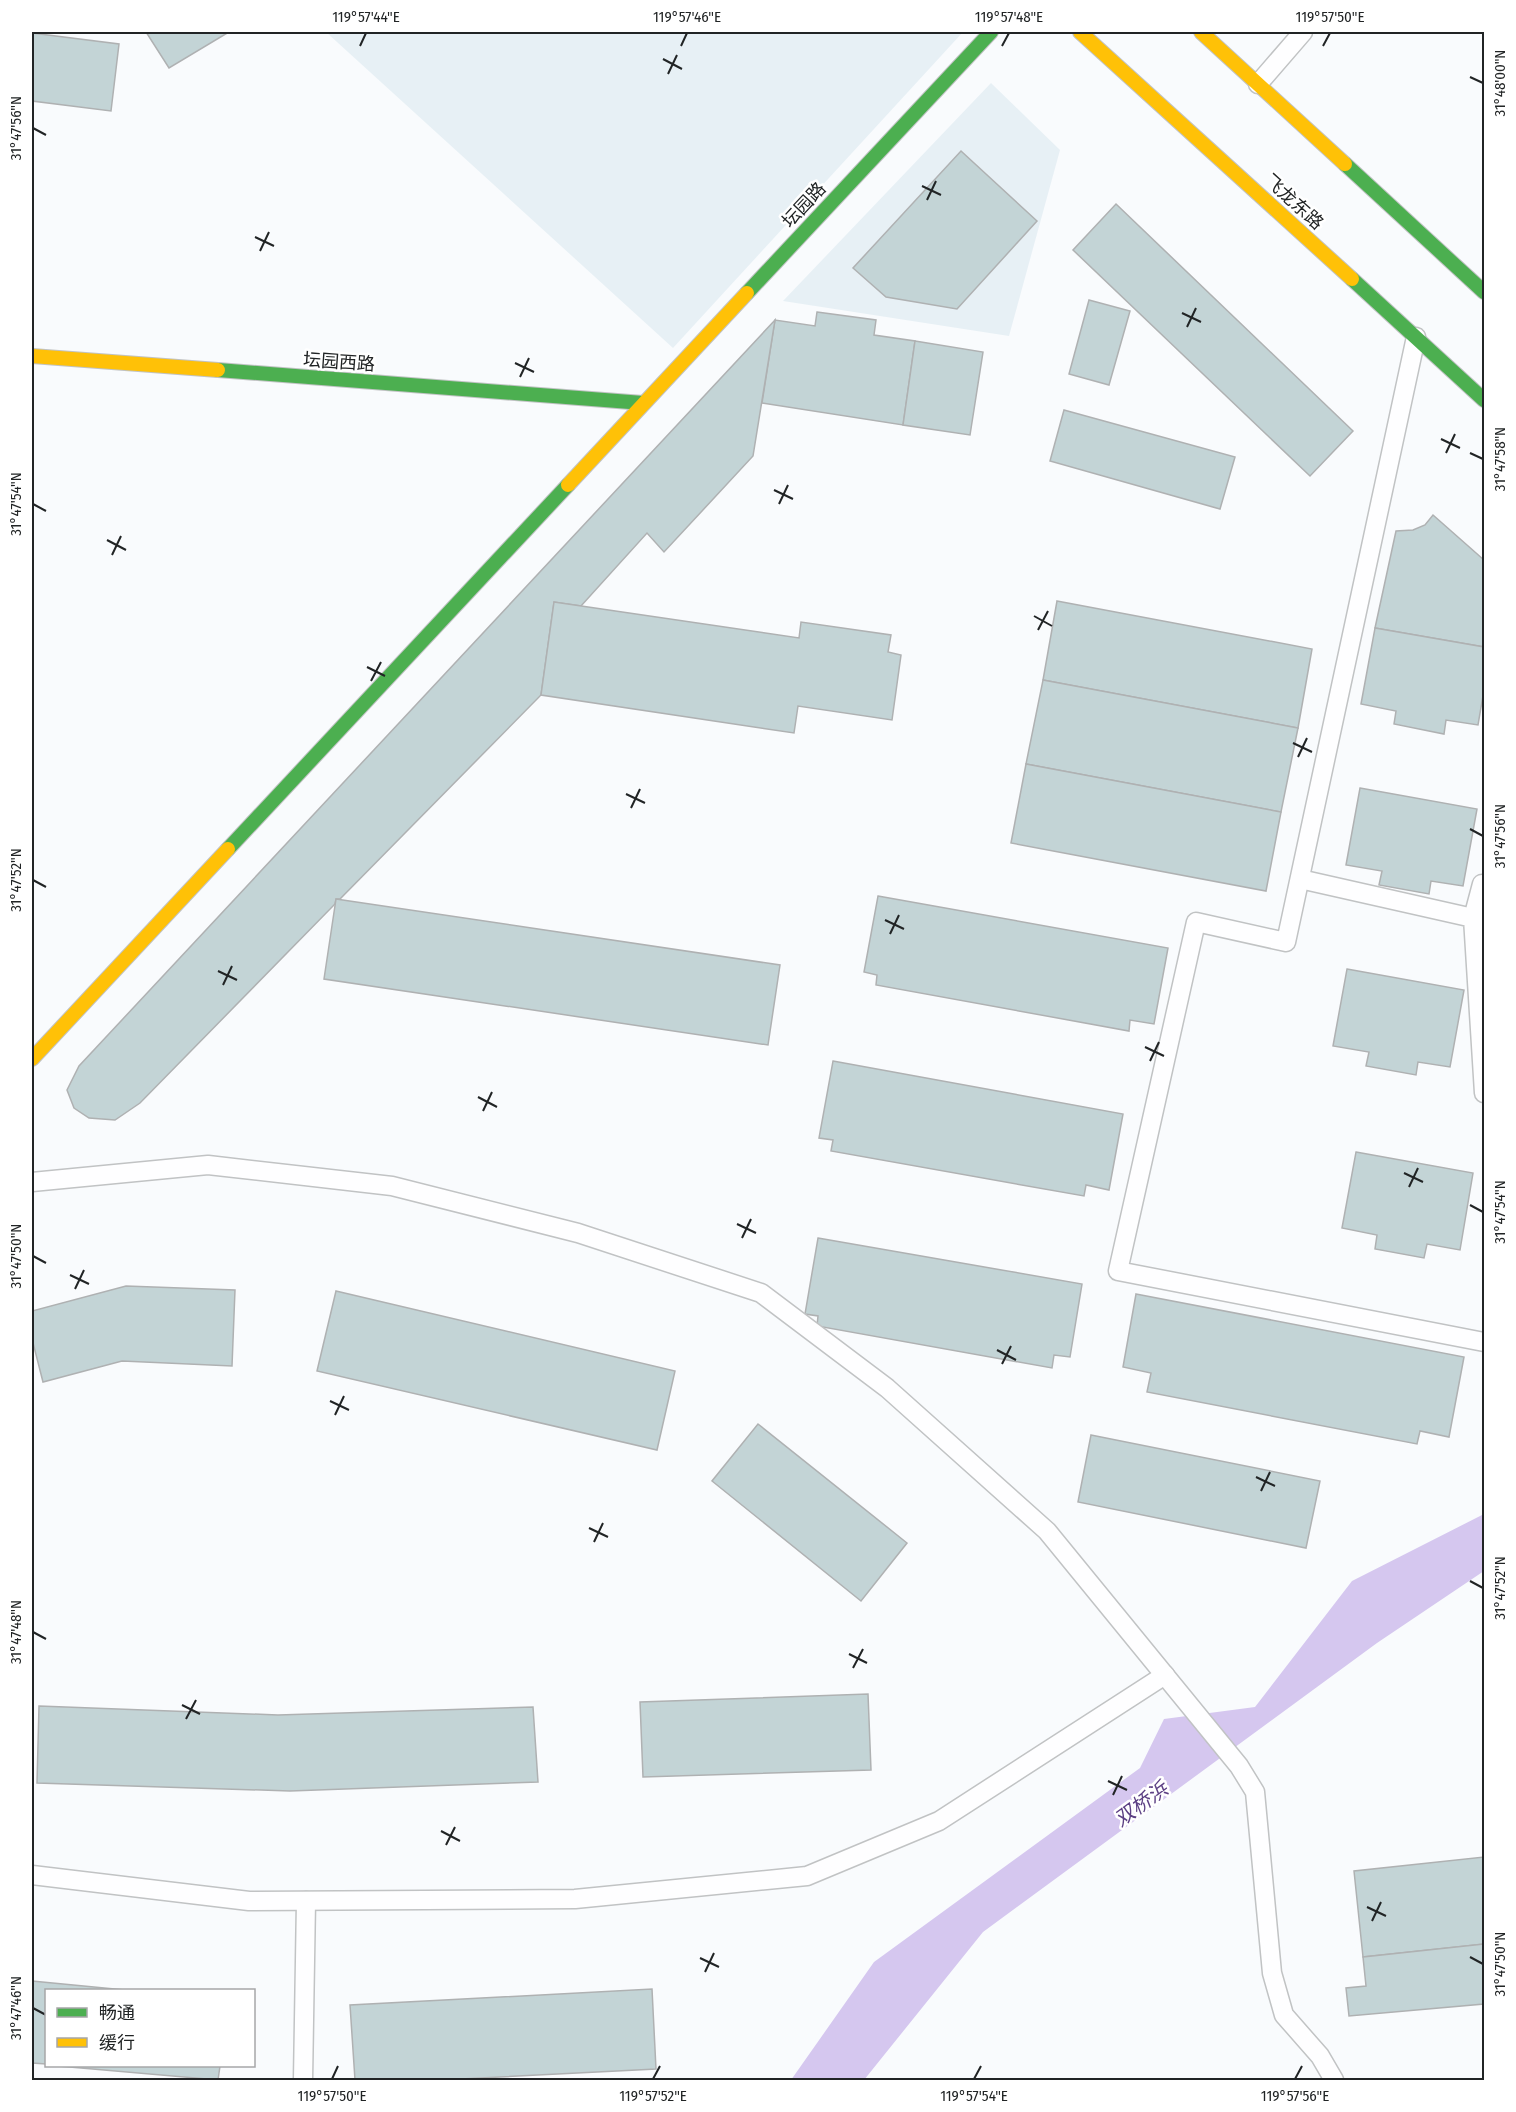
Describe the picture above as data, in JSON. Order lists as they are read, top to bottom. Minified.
{"streets":{"street":["飞龙东路","坛园路","坛园西路"]},"crossings":[["坛园路","坛园西路"]],"water":["双桥浜"],"legend":["畅通","缓行"],"coordinates":["119°57'44\"E","119°57'46\"E","119°57'48\"E","119°57'50\"E","31°48'00\"N","31°47'56\"N","31°47'58\"N","31°47'54\"N","31°47'52\"N","31°47'50\"N","31°47'48\"N","31°47'46\"N","119°57'52\"E","119°57'54\"E","119°57'56\"E"]}
